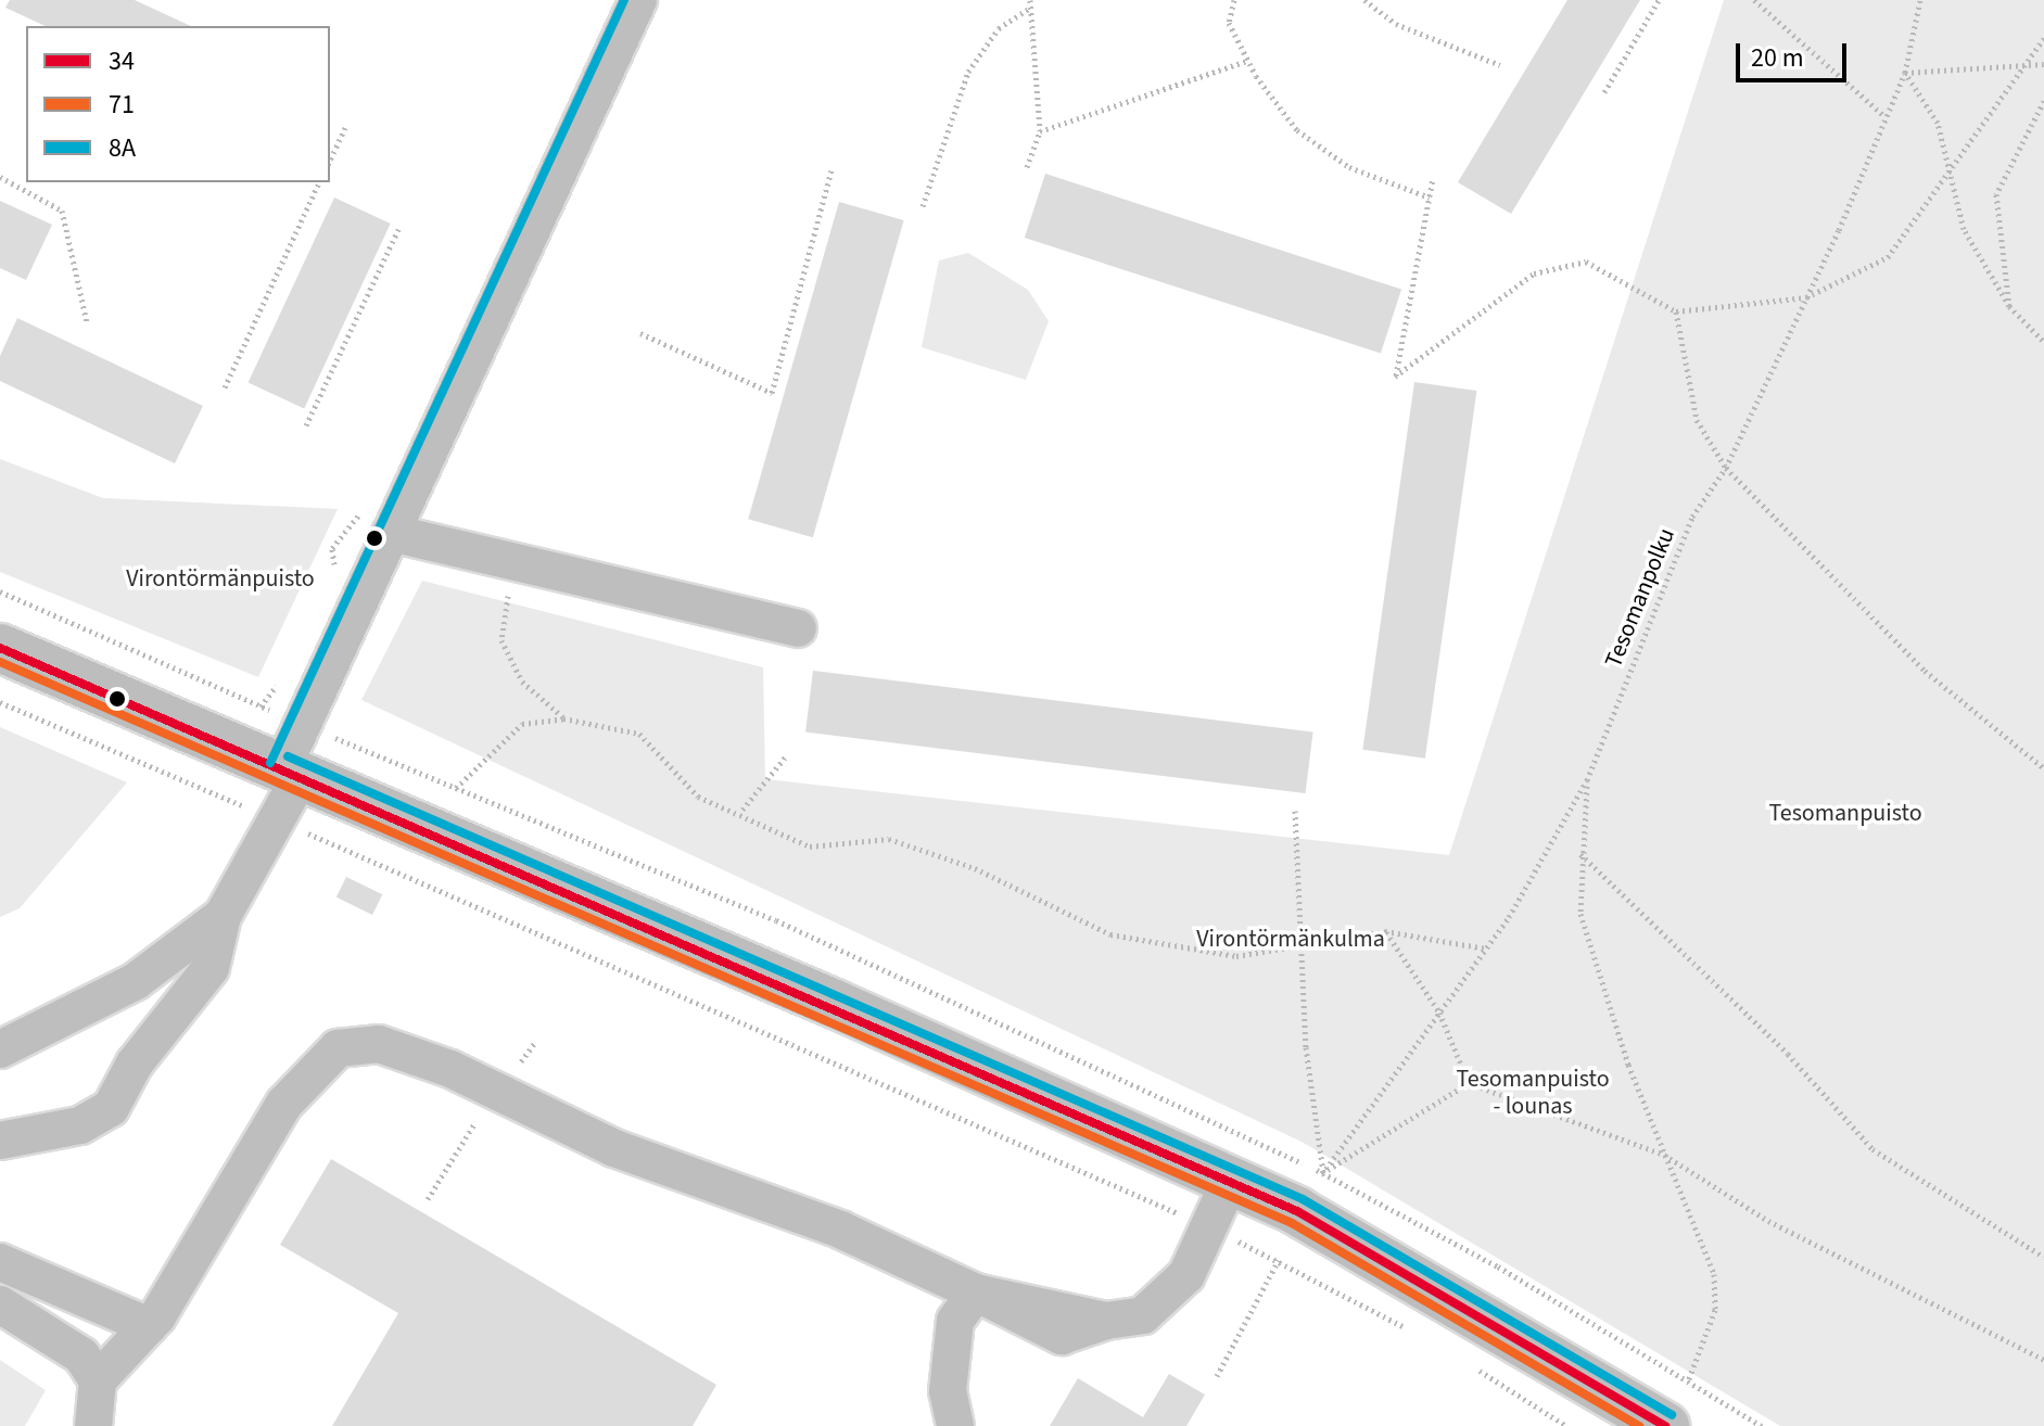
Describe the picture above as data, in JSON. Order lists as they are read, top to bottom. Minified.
{"streets":{"path":["Tesomanpolku"]},"parks":["Virontörmänpuisto","Tesomanpuisto","Virontörmänkulma","Tesomanpuisto - lounas"],"lines":["transit line 8A","transit line 34","transit line 71"],"legend":["34","71","8A"],"scale_bar":"20 m"}
